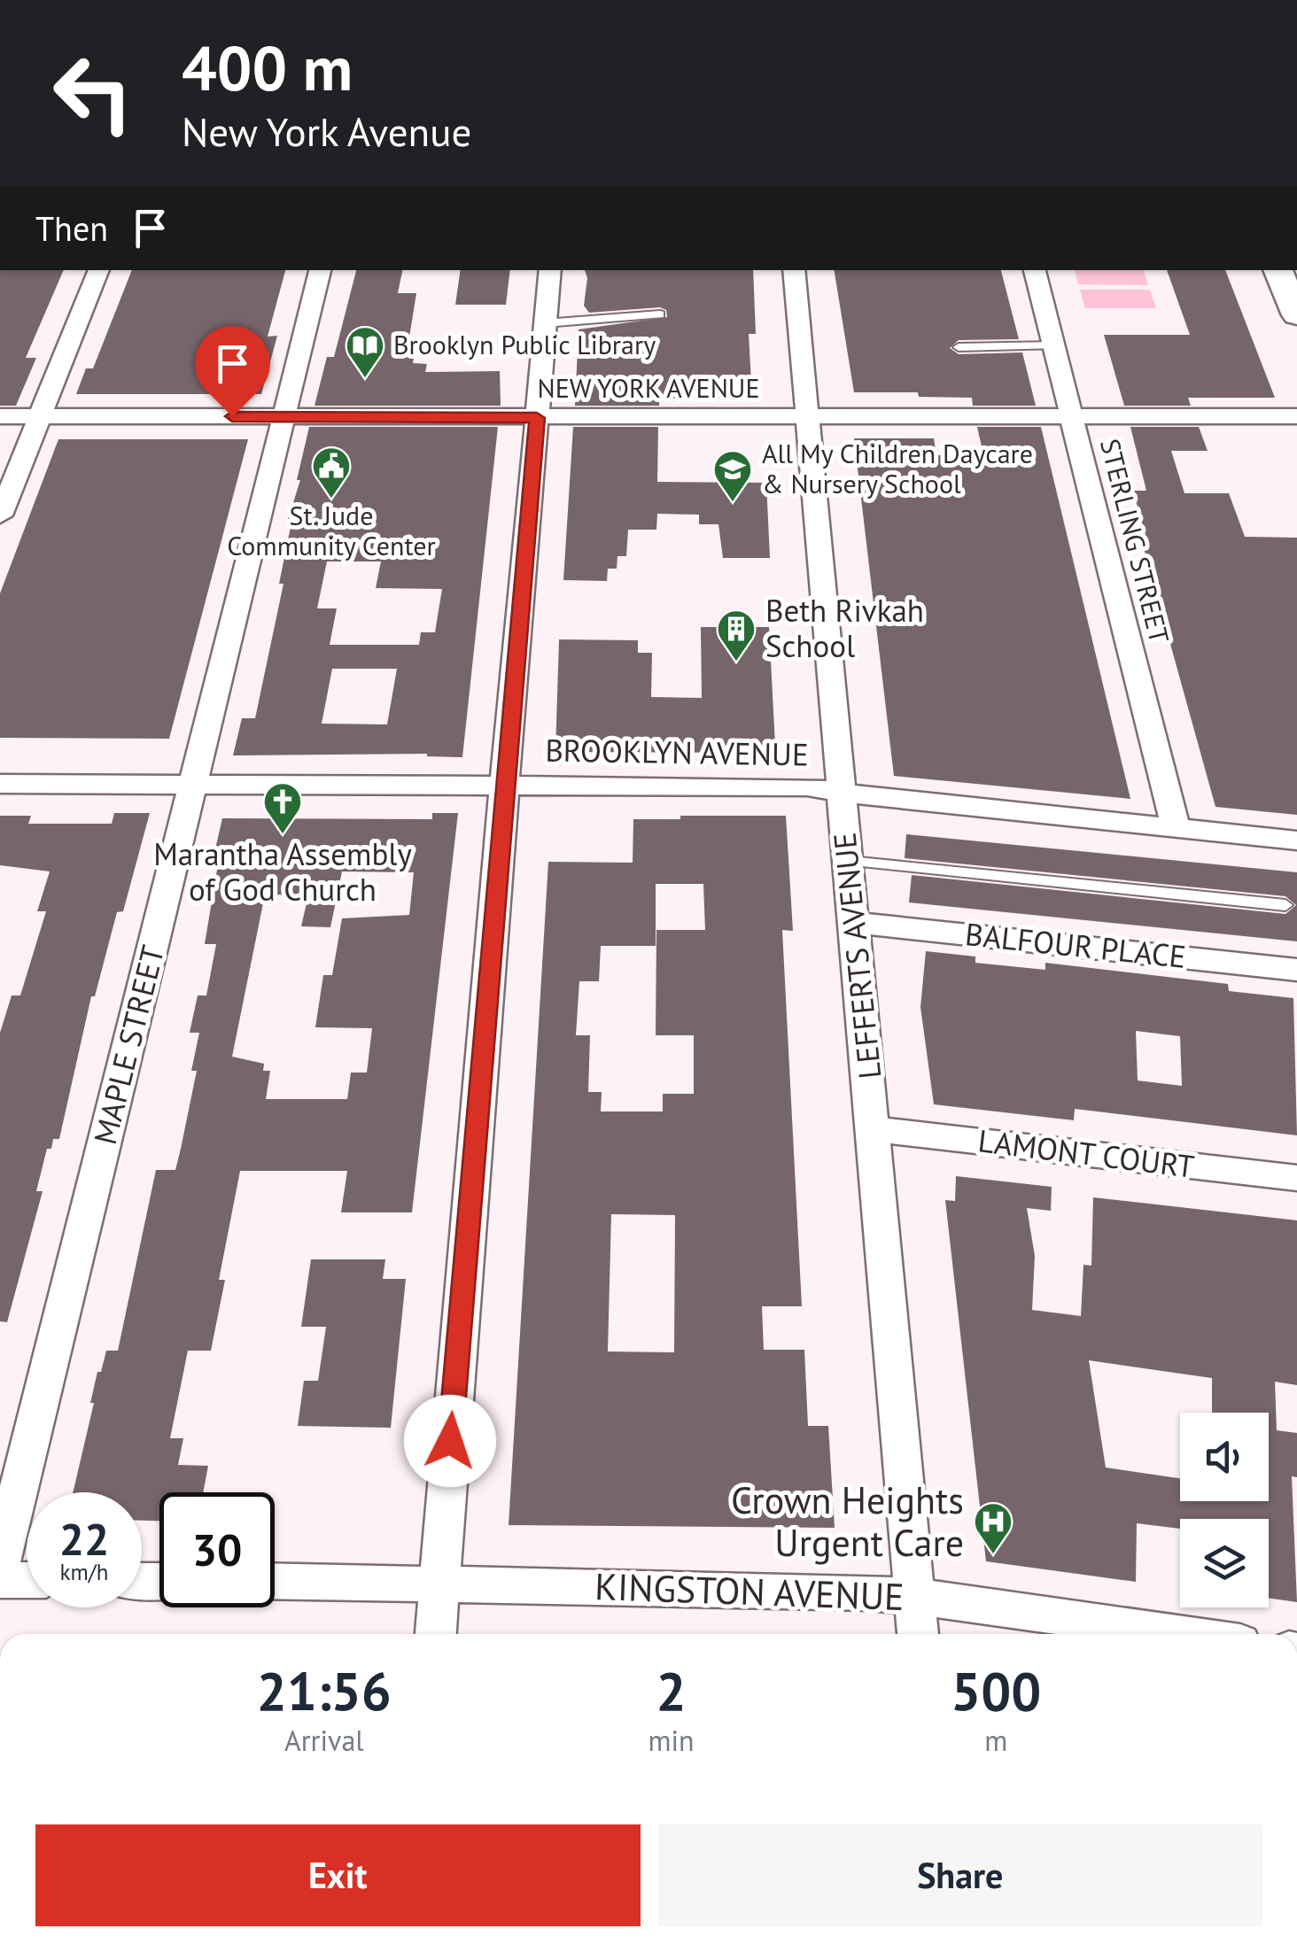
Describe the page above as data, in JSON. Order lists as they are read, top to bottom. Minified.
{"streets":{"street":["NEW YORK AVENUE","STERLING STREET","BROOKLYN AVENUE","BALFOUR PLACE","LEFFERTS AVENUE","MAPLE STREET","LAMONT COURT","KINGSTON AVENUE"]},"crossings":[["NEW YORK AVENUE","STERLING STREET"],["NEW YORK AVENUE","LEFFERTS AVENUE"],["NEW YORK AVENUE","MAPLE STREET"],["STERLING STREET","BROOKLYN AVENUE"],["BROOKLYN AVENUE","LEFFERTS AVENUE"],["BROOKLYN AVENUE","MAPLE STREET"],["BALFOUR PLACE","LEFFERTS AVENUE"],["LEFFERTS AVENUE","LAMONT COURT"],["LEFFERTS AVENUE","KINGSTON AVENUE"]],"places":{"library":["Brooklyn Public Library"],"public building":["St. Jude Community Center"],"school or university":["All My Children Daycare & Nursery School"],"building":["Beth Rivkah School"],"church":["Marantha Assembly of God Church"],"hospital":["Crown Heights Urgent Care"]},"page":{"turn":["400 m","New York Avenue"],"then":"Then","speed":"22 km/h","limit":"30","eta":["21:56","Arrival","2","min","500","m"],"buttons":["Exit","Share"]}}
